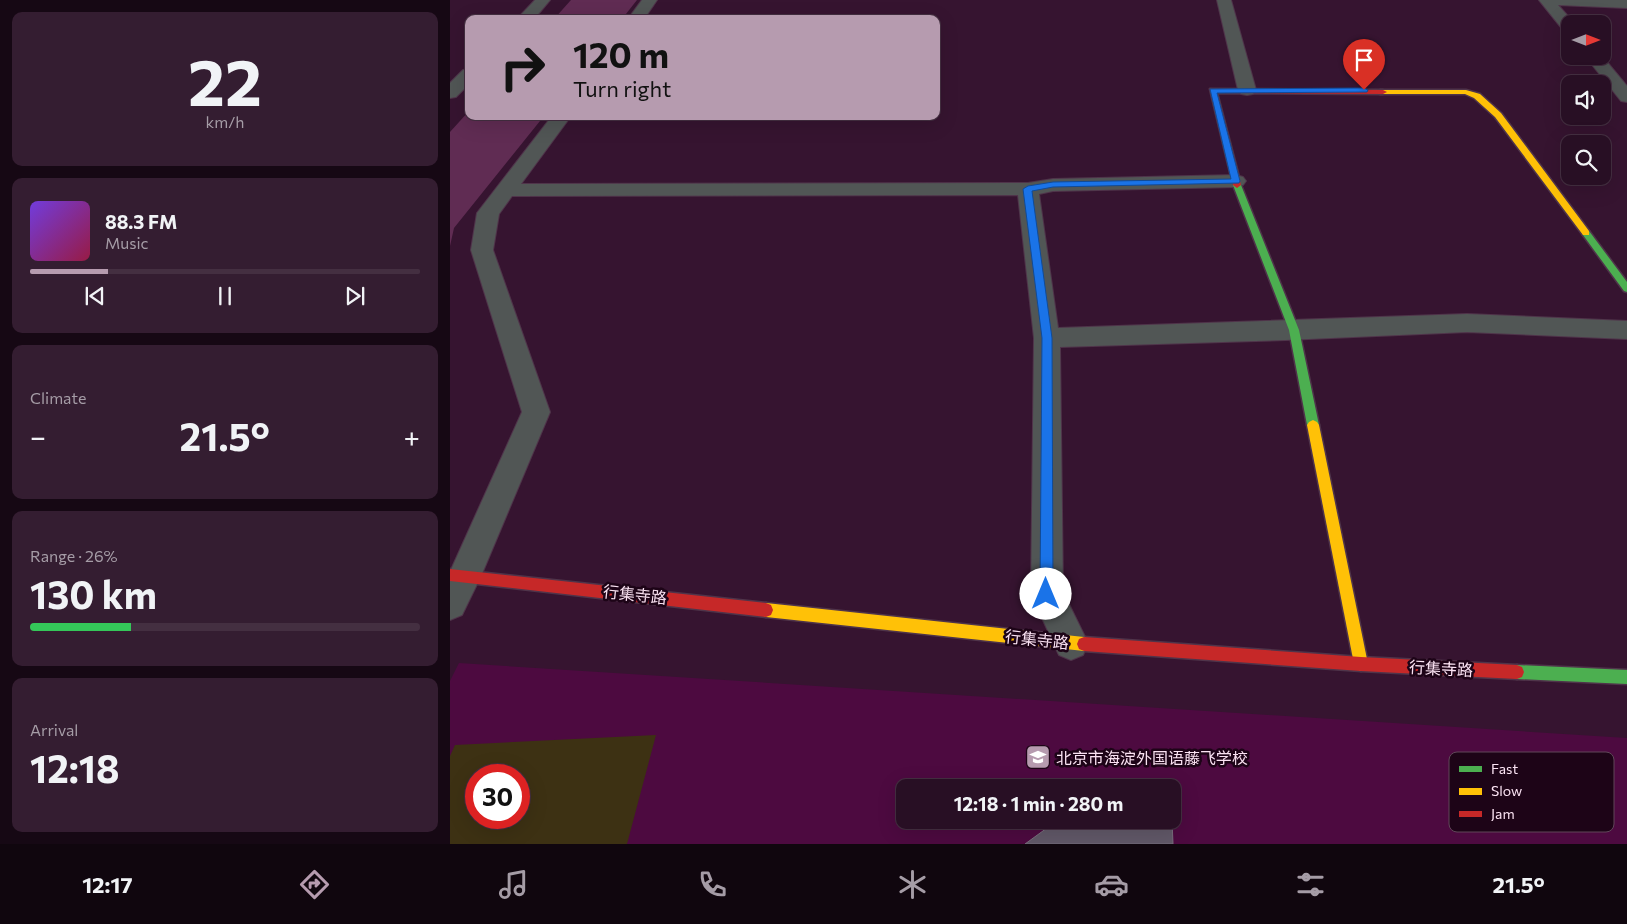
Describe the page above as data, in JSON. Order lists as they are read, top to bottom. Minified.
{"streets":{"street":["行集寺路"]},"places":{"school or university":["北京市海淀外国语藤飞学校"]},"legend":["Fast","Slow","Jam"],"north":"right","page":{"tile":[["22","km/h"],"Climate",["Range · 26%","130 km"],["Arrival","12:18"]],"turn":["120 m","Turn right"],"song":["88.3 FM","Music"],"heat":["−","21.5°","+"],"limit":"30","trip":"12:18 · 1 min · 280 m","tabs":["12:17","21.5°"]}}
